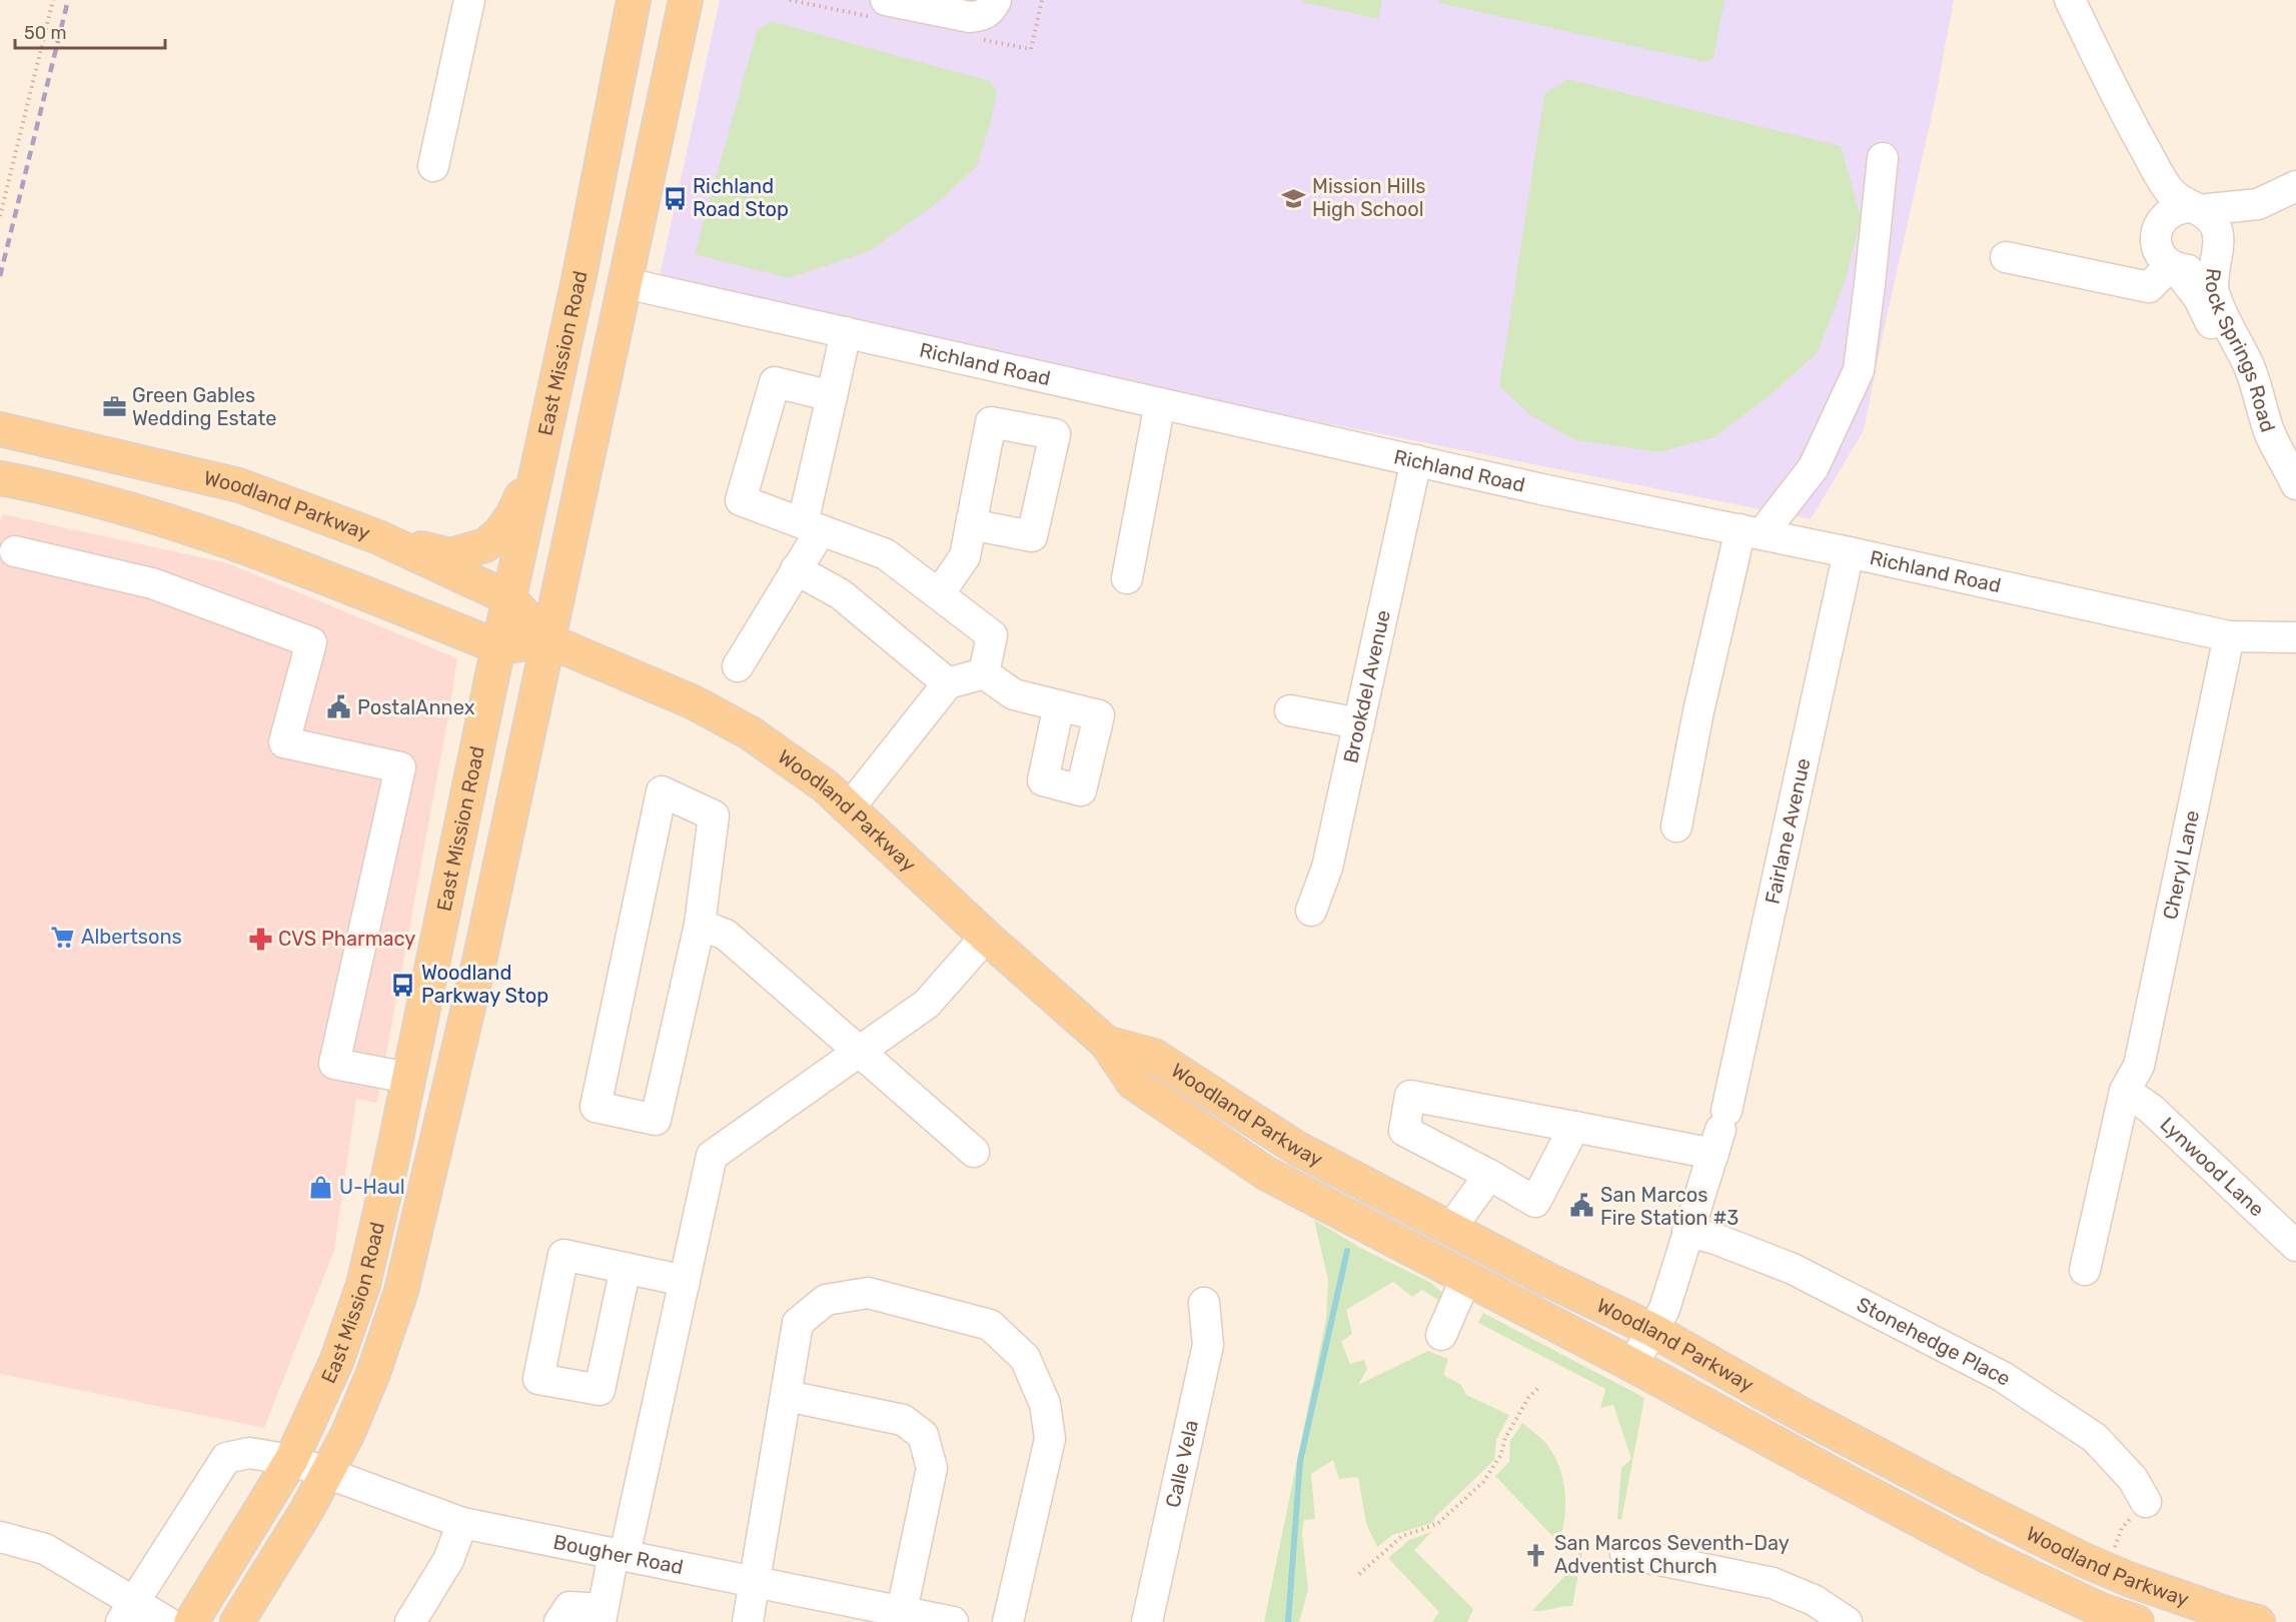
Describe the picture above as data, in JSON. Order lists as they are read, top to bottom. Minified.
{"streets":{"main road":["East Mission Road","Woodland Parkway"],"street":["Rock Springs Road","Richland Road","Brookdel Avenue","Fairlane Avenue","Cheryl Lane","Lynwood Lane","Stonehedge Place","Calle Vela","Bougher Road"]},"crossings":[["East Mission Road","Richland Road"],["East Mission Road","Woodland Parkway"],["East Mission Road","Bougher Road"],["Richland Road","Brookdel Avenue"],["Richland Road","Fairlane Avenue"],["Richland Road","Cheryl Lane"],["Woodland Parkway","Fairlane Avenue"],["Fairlane Avenue","Stonehedge Place"],["Cheryl Lane","Lynwood Lane"]],"places":{"bus stop":["Richland Road Stop","Woodland Parkway Stop"],"school or university":["Mission Hills High School"],"office":["Green Gables Wedding Estate"],"public building":["PostalAnnex","San Marcos Fire Station #3"],"supermarket":["Albertsons"],"pharmacy":["CVS Pharmacy"],"shop":["U-Haul"],"church":["San Marcos Seventh-Day Adventist Church"]},"scale_bar":"50 m"}
